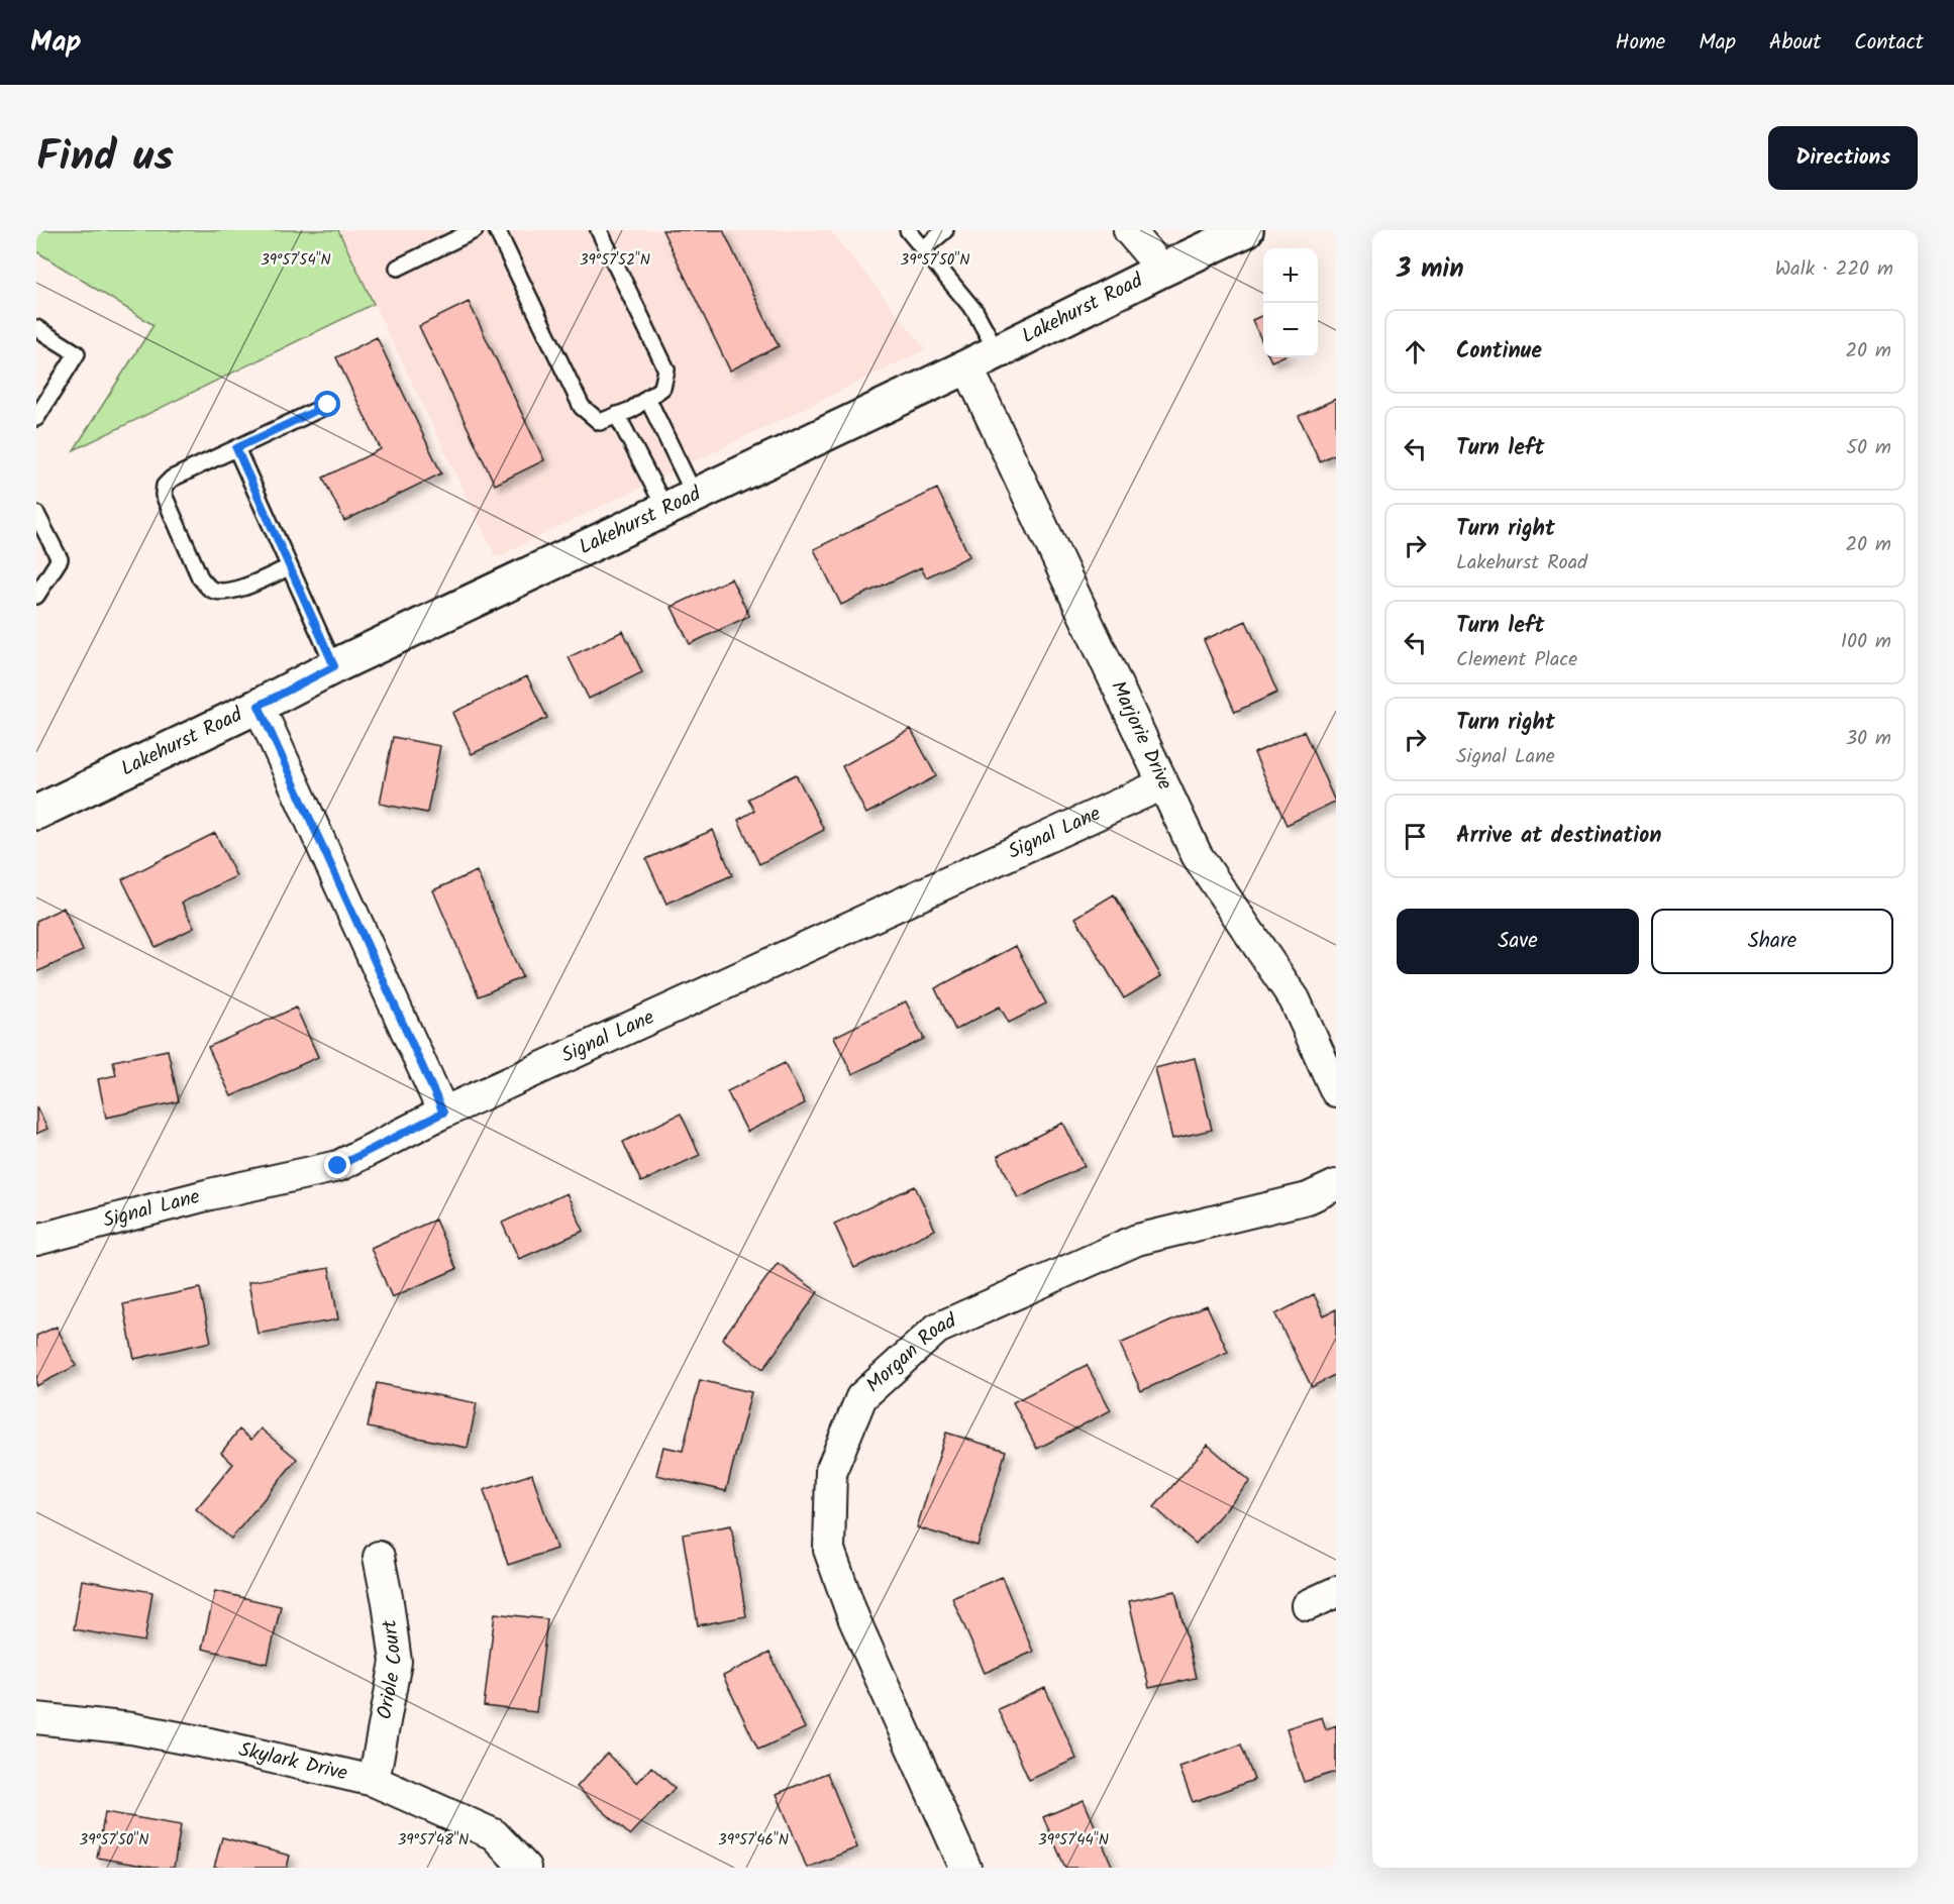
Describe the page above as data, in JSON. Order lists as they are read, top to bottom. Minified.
{"streets":{"main road":["Lakehurst Road"],"street":["Marjorie Drive","Signal Lane","Morgan Road","Oriole Court","Skylark Drive"]},"crossings":[["Lakehurst Road","Marjorie Drive"],["Marjorie Drive","Signal Lane"],["Oriole Court","Skylark Drive"]],"page":{"header":"Map","nav":["Home","Map","About","Contact"],"title":"Find us","buttons":["Directions",["Save","Share"]],"heading":["3 min","Walk · 220 m"],"map_buttons":["+","−"],"list":[["Continue","20 m"],["Turn left","50 m"],["Turn right","Lakehurst Road","20 m"],["Turn left","Clement Place","100 m"],["Turn right","Signal Lane","30 m"],"Arrive at destination"]},"coordinates":["39°57'54\"N","39°57'52\"N","39°57'50\"N","39°57'48\"N","39°57'46\"N","39°57'44\"N"]}
